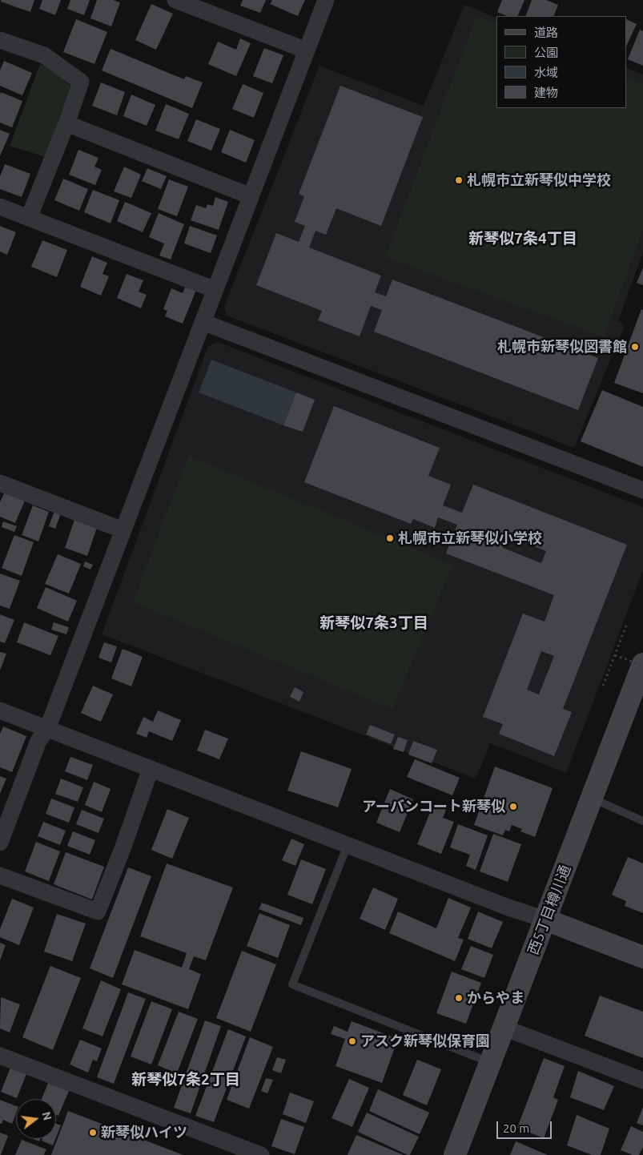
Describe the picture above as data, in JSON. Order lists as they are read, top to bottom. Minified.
{"streets":{"main road":["西5丁目樽川通"]},"districts":["新琴似7条4丁目","新琴似7条3丁目","新琴似7条2丁目"],"places":["札幌市立新琴似中学校","札幌市新琴似図書館","札幌市立新琴似小学校","アーバンコート新琴似","からやま","アスク新琴似保育園","新琴似ハイツ"],"legend":["道路","公園","水域","建物"],"scale_bar":"20 m","north":"right"}
